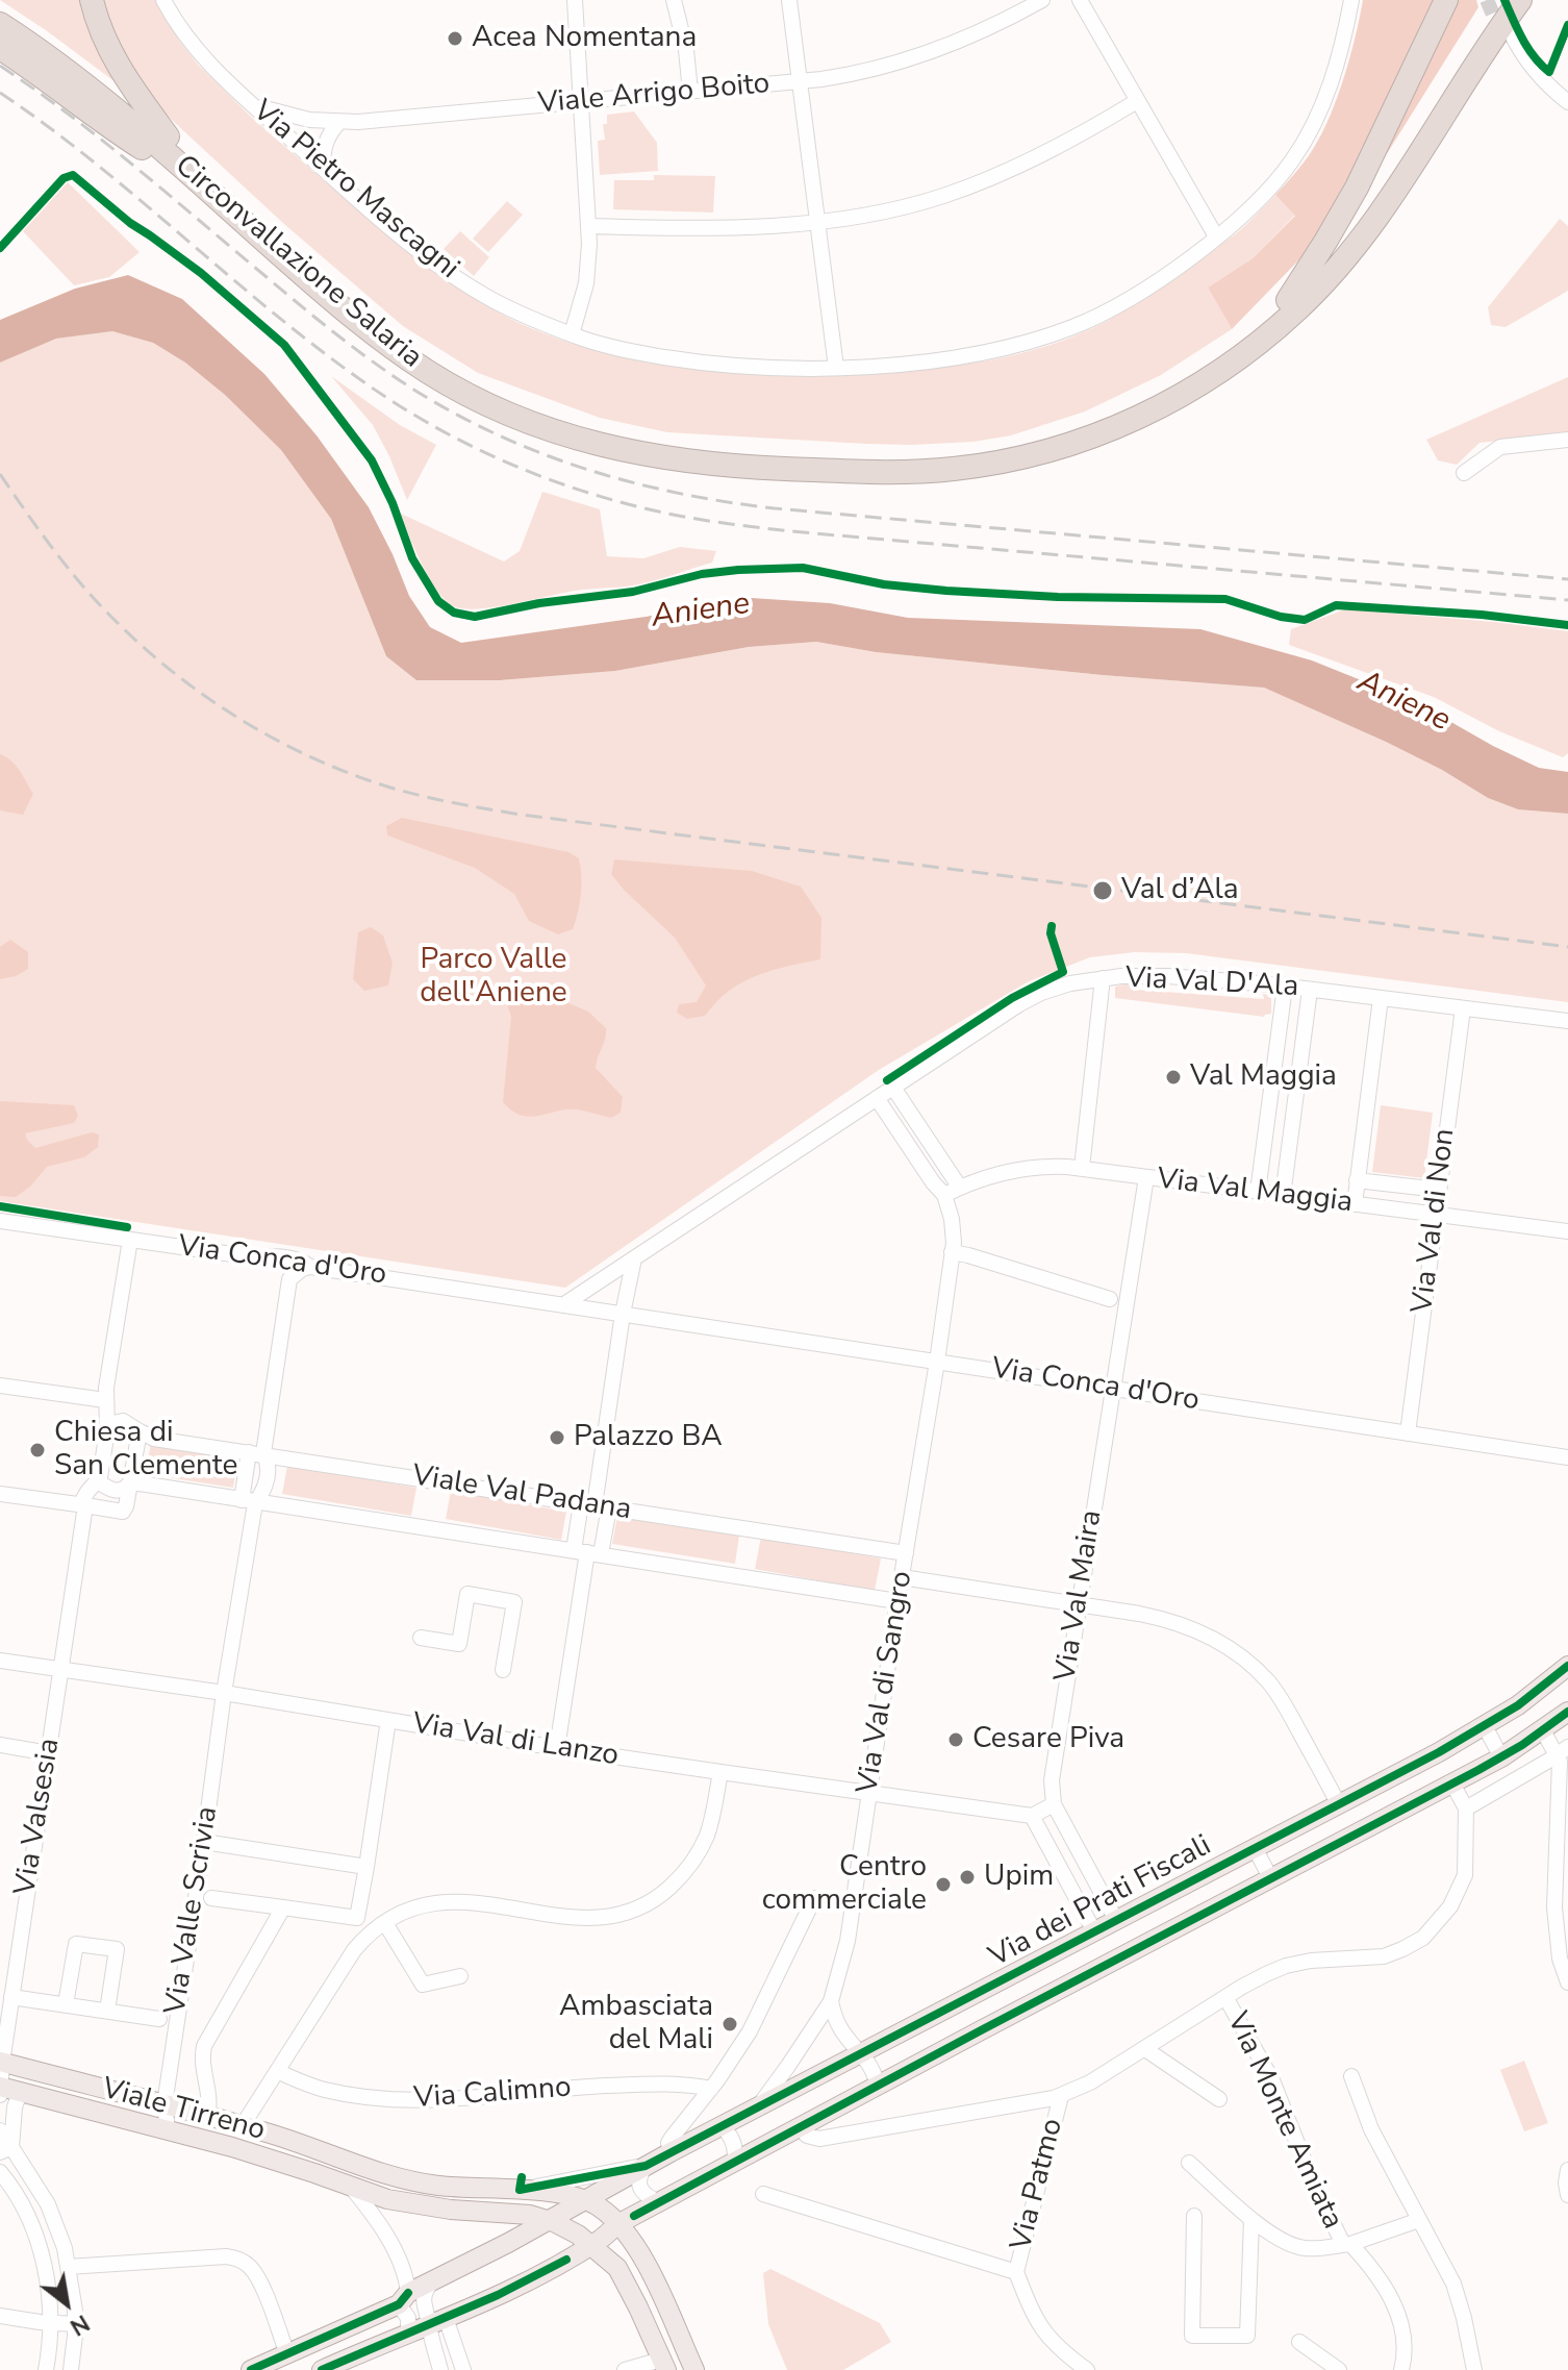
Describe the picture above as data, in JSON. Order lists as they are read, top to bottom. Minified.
{"streets":{"highway":["Circonvallazione Salaria"],"main road":["Via dei Prati Fiscali","Viale Tirreno"],"street":["Viale Arrigo Boito","Via Pietro Mascagni","Via Val D'Ala","Via Val Maggia","Via Val di Non","Via Conca d'Oro","Viale Val Padana","Via Val Maira","Via Val di Sangro","Via Val di Lanzo","Via Valsesia","Via Valle Scrivia","Via Calimno","Via Monte Amiata","Via Patmo"]},"crossings":[["Viale Arrigo Boito","Via Pietro Mascagni"],["Via Val D'Ala","Via Val di Non"],["Via Val D'Ala","Via Conca d'Oro"],["Via Val Maggia","Via Val di Non"],["Via Val Maggia","Via Val Maira"],["Via Val Maggia","Via Val di Sangro"],["Via Val di Non","Via Conca d'Oro"],["Via Conca d'Oro","Via Val Maira"],["Via Conca d'Oro","Via Val di Sangro"],["Via Conca d'Oro","Via Valsesia"],["Viale Val Padana","Via Val di Sangro"],["Viale Val Padana","Via Valsesia"],["Viale Val Padana","Via Valle Scrivia"],["Via Val Maira","Via dei Prati Fiscali"],["Via Val di Sangro","Via Val di Lanzo"],["Via Val di Sangro","Via dei Prati Fiscali"],["Via Val di Lanzo","Via Valsesia"],["Via Val di Lanzo","Via Valle Scrivia"],["Via Valsesia","Viale Tirreno"],["Via dei Prati Fiscali","Viale Tirreno"],["Via Valle Scrivia","Viale Tirreno"]],"water":["Aniene"],"parks":["Parco Valle dell'Aniene"],"places":["Acea Nomentana","Val d’Ala","Val Maggia","Palazzo BA","Chiesa di San Clemente","Cesare Piva","Upim","Centro commerciale","Ambasciata del Mali"],"north":"bottom right"}
